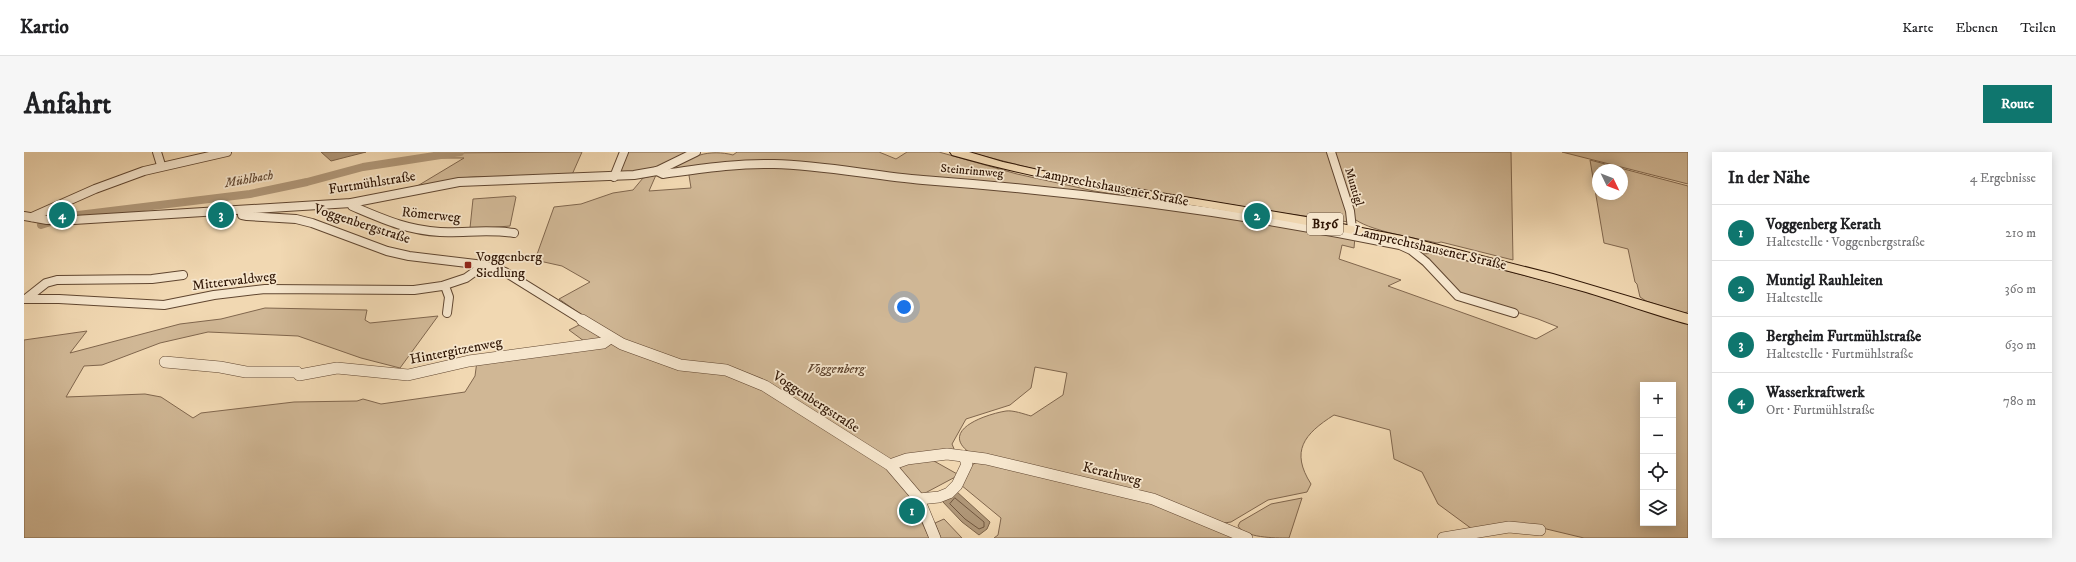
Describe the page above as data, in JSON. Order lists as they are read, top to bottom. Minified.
{"streets":{"main road":["Lamprechtshausener Straße","B156"],"street":["Steinrinnweg","Furtmühlstraße","Muntigl","Römerweg","Voggenbergstraße","Mitterwaldweg","Hintergitzenweg","Kerathweg"]},"crossings":[["Steinrinnweg","Furtmühlstraße"],["Furtmühlstraße","Römerweg"],["Furtmühlstraße","Voggenbergstraße"],["Lamprechtshausener Straße","Muntigl"],["Voggenbergstraße","Mitterwaldweg"],["Voggenbergstraße","Hintergitzenweg"],["Voggenbergstraße","Kerathweg"]],"water":["Mühlbach"],"parks":["Voggenberg"],"places":{"transit":["Voggenberg Siedlung"]},"north":"bottom right","page":{"header":"Kartio","nav":["Karte","Ebenen","Teilen"],"buttons":"Route","title":"Anfahrt","heading":["In der Nähe","4 Ergebnisse"],"pins":["3","4","2","1"],"list":[{"mark":"1","name":"Voggenberg Kerath","note":"Haltestelle · Voggenbergstraße","value":"210 m"},{"mark":"2","name":"Muntigl Rauhleiten","note":"Haltestelle","value":"360 m"},{"mark":"3","name":"Bergheim Furtmühlstraße","note":"Haltestelle · Furtmühlstraße","value":"630 m"},{"mark":"4","name":"Wasserkraftwerk","note":"Ort · Furtmühlstraße","value":"780 m"}],"map_buttons":["+","−"]}}
